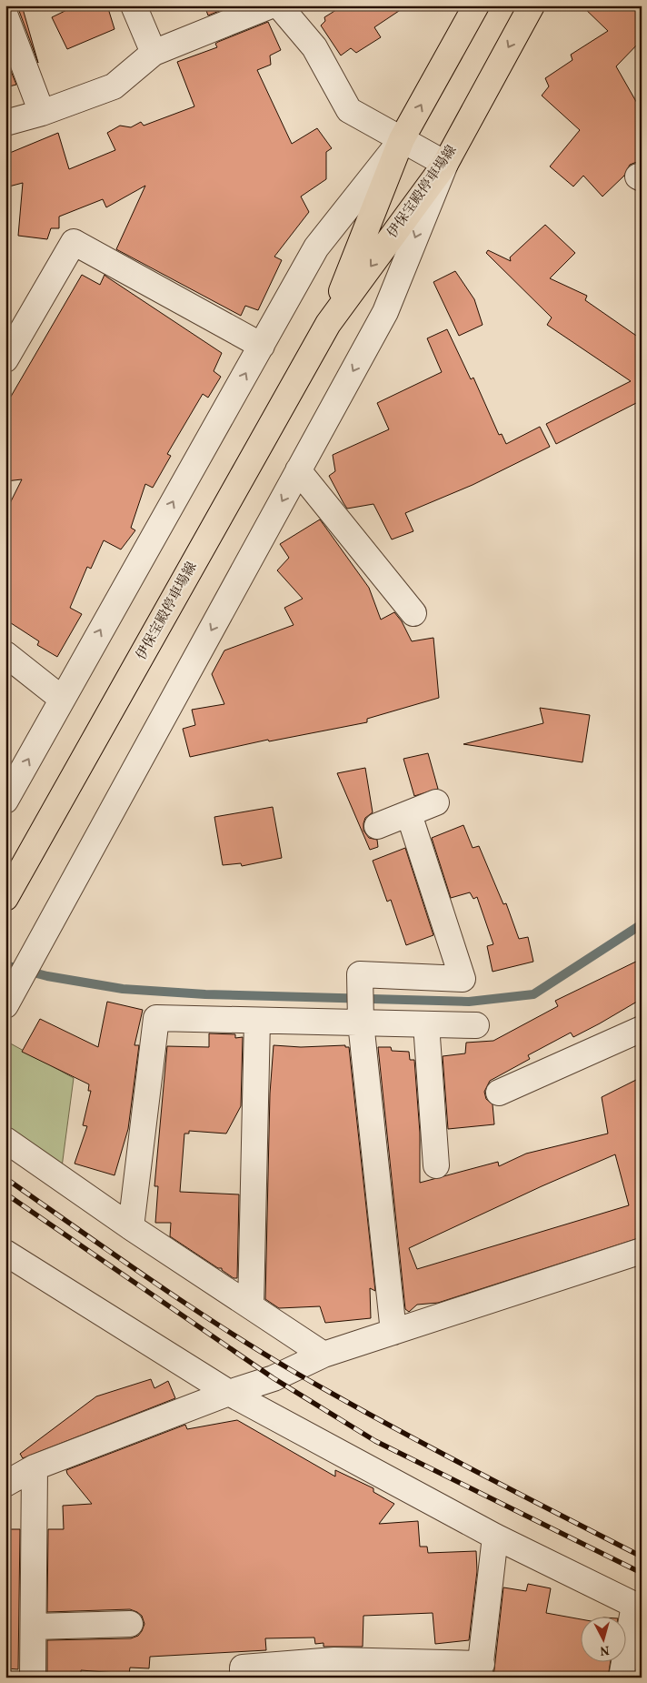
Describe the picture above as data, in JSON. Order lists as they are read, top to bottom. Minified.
{"streets":{"main road":["伊保宝殿停車場線"]},"north":"bottom"}
